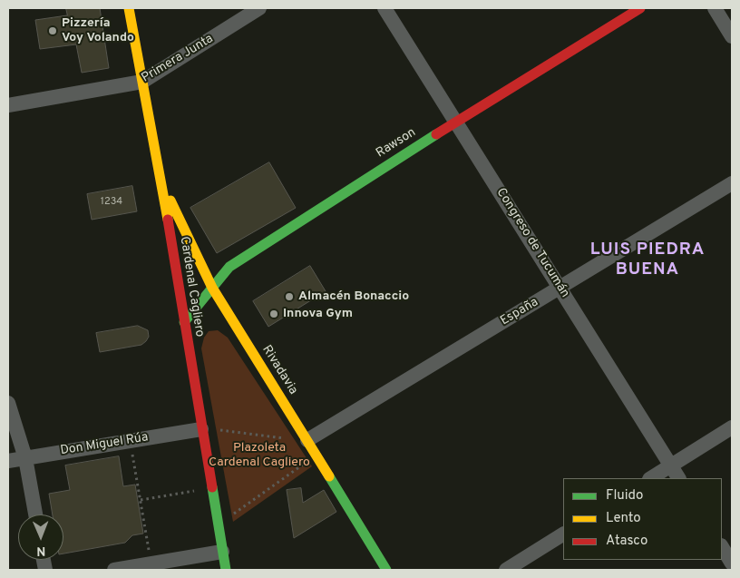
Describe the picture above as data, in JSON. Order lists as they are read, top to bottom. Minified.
{"streets":{"main road":["Rawson","Cardenal Cagliero","Rivadavia"],"street":["Primera Junta","Congreso de Tucumán","España","Don Miguel Rúa"]},"crossings":[["Primera Junta","Cardenal Cagliero"],["Rawson","Congreso de Tucumán"],["Rawson","Cardenal Cagliero"],["Rawson","Rivadavia"],["Congreso de Tucumán","España"],["Cardenal Cagliero","Rivadavia"],["Cardenal Cagliero","Don Miguel Rúa"],["España","Rivadavia"]],"districts":["LUIS PIEDRA BUENA"],"parks":["Plazoleta Cardenal Cagliero"],"places":["Pizzería Voy Volando","Almacén Bonaccio","Innova Gym"],"house_numbers":["1234"],"legend":["Fluido","Lento","Atasco"],"north":"bottom"}
